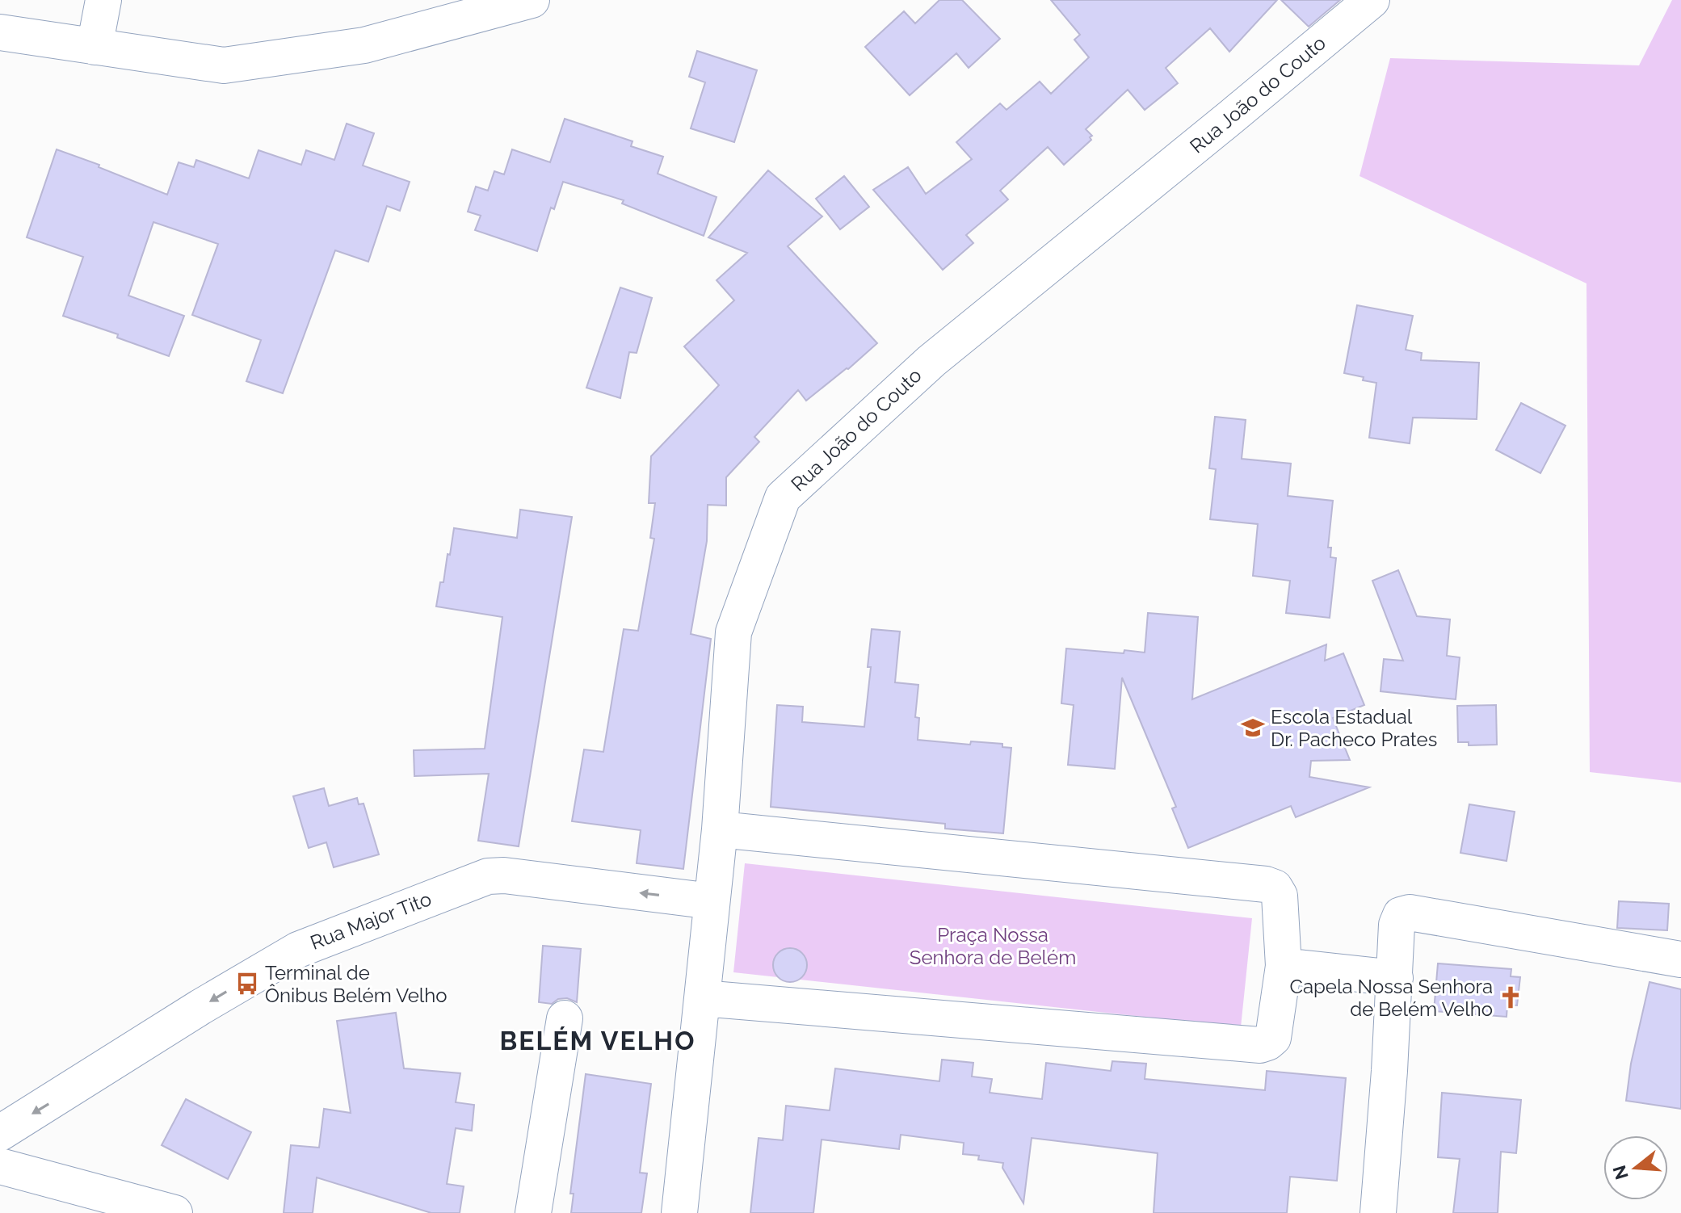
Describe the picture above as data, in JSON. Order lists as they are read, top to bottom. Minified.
{"streets":{"street":["Rua João do Couto","Rua Major Tito"]},"crossings":[["Rua João do Couto","Rua Major Tito"]],"one_way":["Rua Major Tito"],"districts":["BELÉM VELHO"],"parks":["Praça Nossa Senhora de Belém"],"places":{"school or university":["Escola Estadual Dr. Pacheco Prates"],"bus stop":["Terminal de Ônibus Belém Velho"],"church":["Capela Nossa Senhora de Belém Velho"]},"north":"left"}
